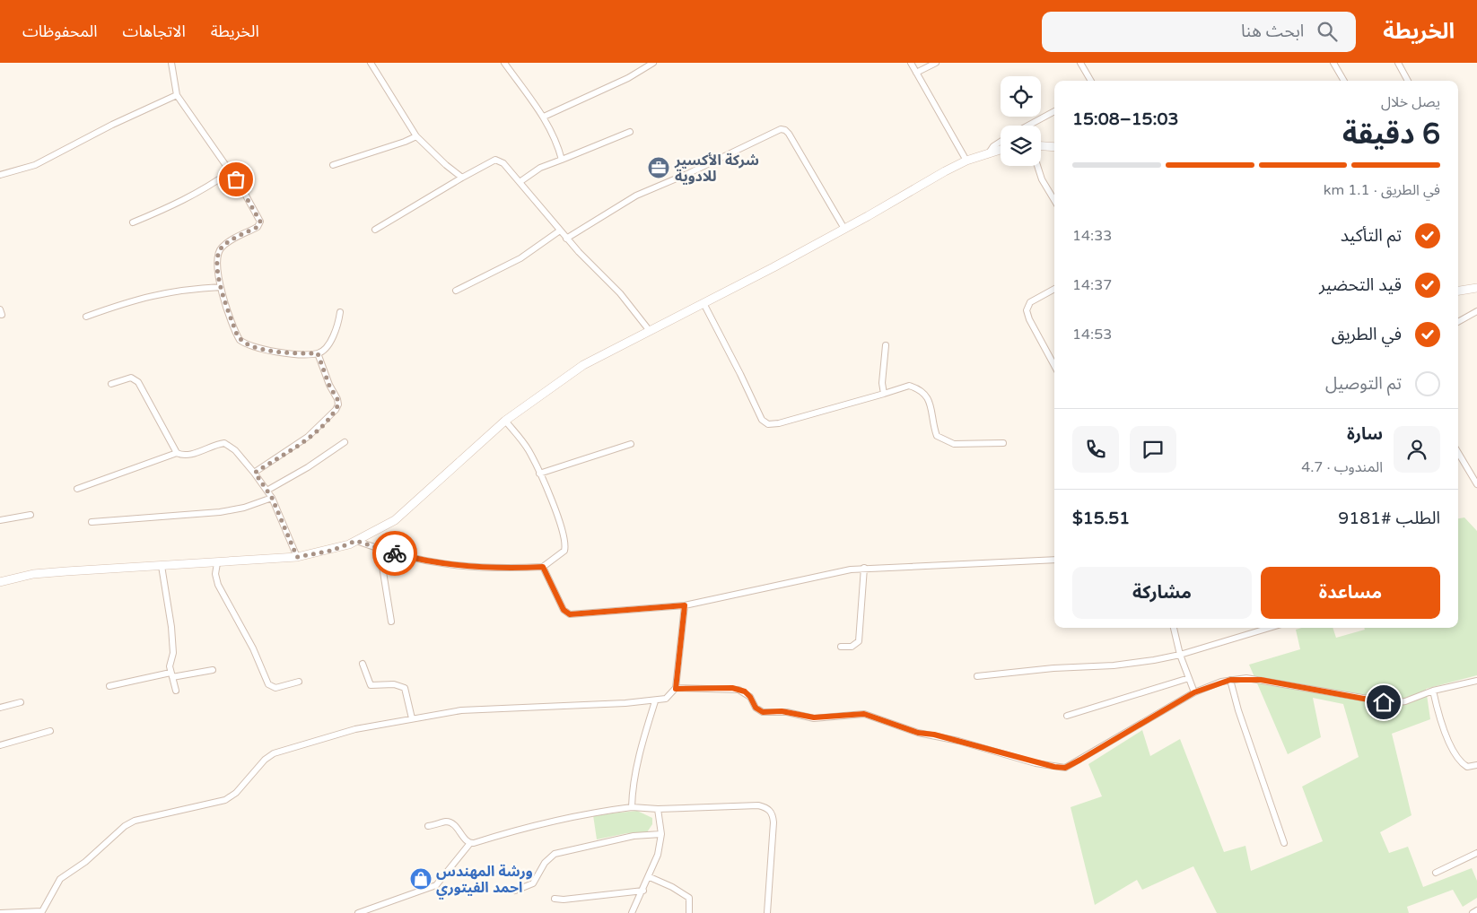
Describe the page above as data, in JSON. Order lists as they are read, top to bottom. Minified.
{"places":{"office":["شركة الأكسير للادوية"],"shop":["ورشة المهندس احمد الفيتوري"]},"page":{"header":"الخريطة","search":"ابحث هنا","nav":["الخريطة","الاتجاهات","المحفوظات"],"heading":["6 دقيقة","يصل خلال","15:03–15:08"],"panel":["سارة","المندوب · 4.7","الطلب #9181","$15.51"],"bar":"في الطريق · 1.1 km","list":[["تم التأكيد","14:33"],["قيد التحضير","14:37"],["في الطريق","14:53"],"تم التوصيل"],"buttons":["مساعدة","مشاركة"]}}
